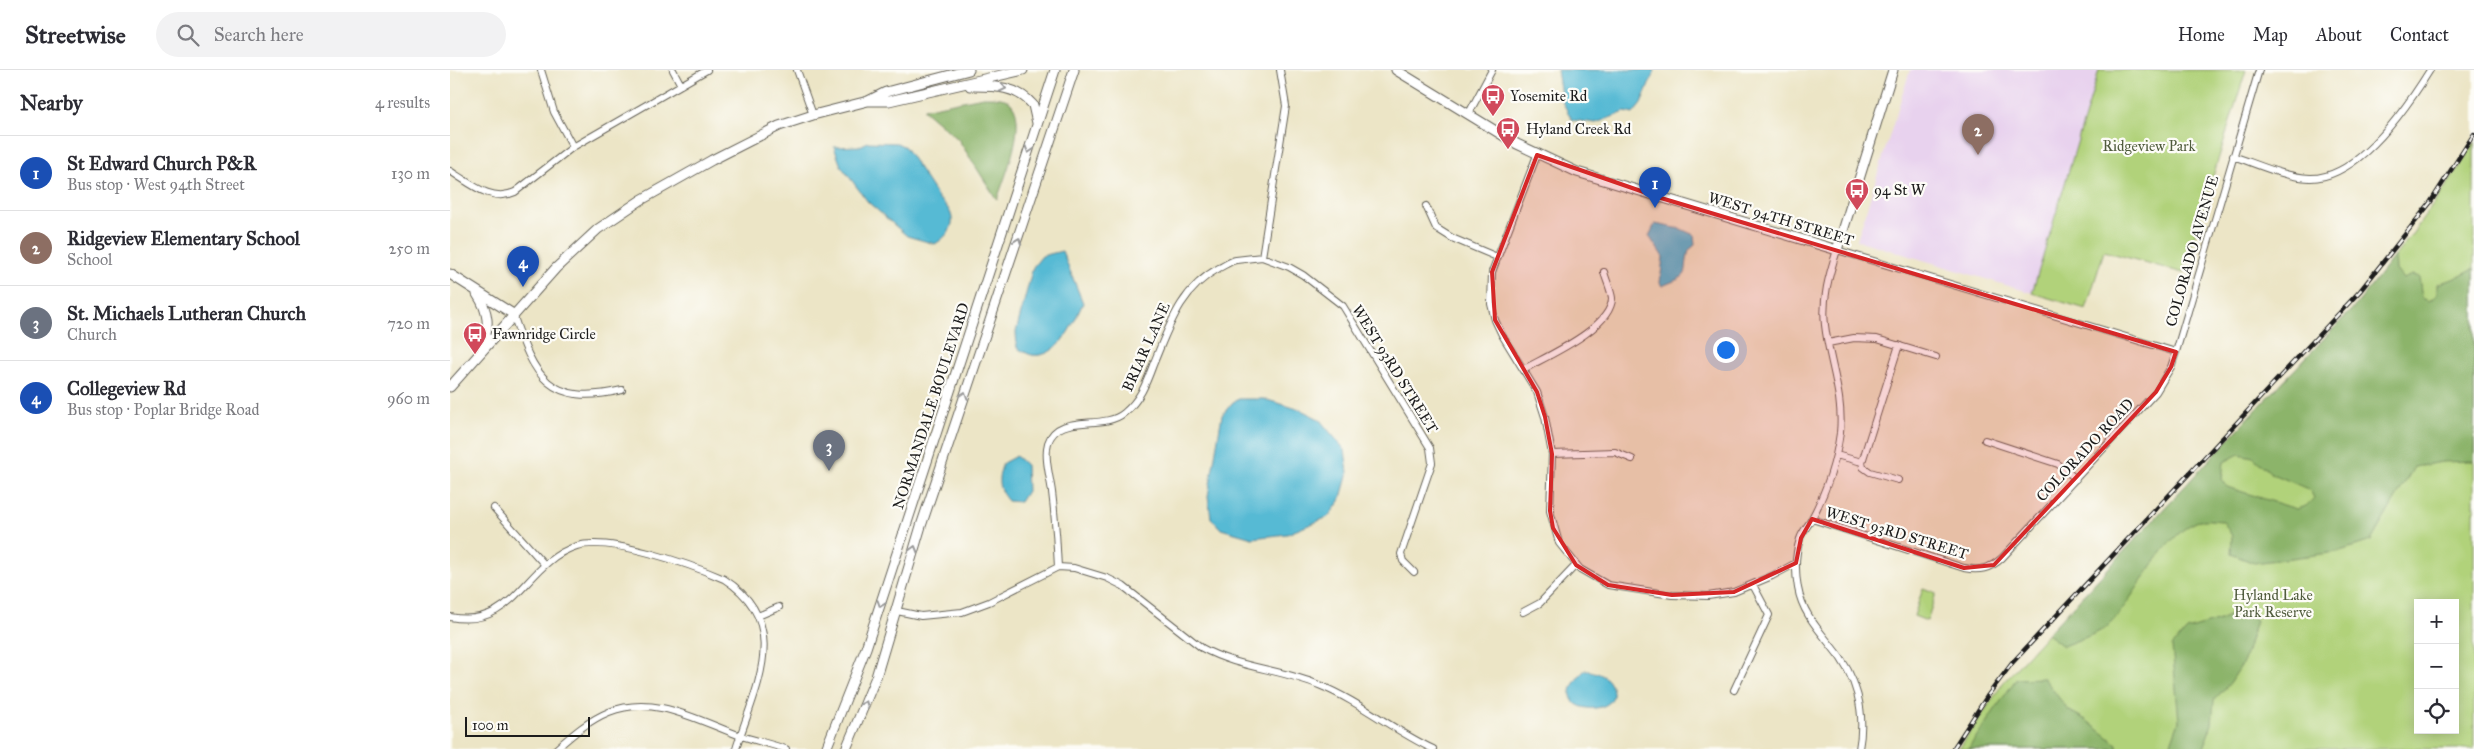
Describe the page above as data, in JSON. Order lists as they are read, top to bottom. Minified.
{"streets":{"street":["WEST 94TH STREET","COLORADO AVENUE","BRIAR LANE","WEST 93RD STREET","NORMANDALE BOULEVARD","COLORADO ROAD"]},"crossings":[["WEST 94TH STREET","COLORADO AVENUE"],["WEST 94TH STREET","COLORADO ROAD"],["COLORADO AVENUE","COLORADO ROAD"],["BRIAR LANE","WEST 93RD STREET"],["WEST 93RD STREET","COLORADO ROAD"]],"parks":["Ridgeview Park","Hyland Lake Park Reserve"],"places":{"bus stop":["Yosemite Rd","Hyland Creek Rd","94 St W","Fawnridge Circle"]},"scale_bar":"100 m","page":{"header":"Streetwise","search":"Search here","nav":["Home","Map","About","Contact"],"heading":["Nearby","4 results"],"pins":["2","1","4","3"],"list":[{"mark":"1","name":"St Edward Church P&R","note":"Bus stop · West 94th Street","value":"130 m"},{"mark":"2","name":"Ridgeview Elementary School","note":"School","value":"250 m"},{"mark":"3","name":"St. Michaels Lutheran Church","note":"Church","value":"720 m"},{"mark":"4","name":"Collegeview Rd","note":"Bus stop · Poplar Bridge Road","value":"960 m"}],"map_buttons":["+","−"],"scale":"100 m"}}
